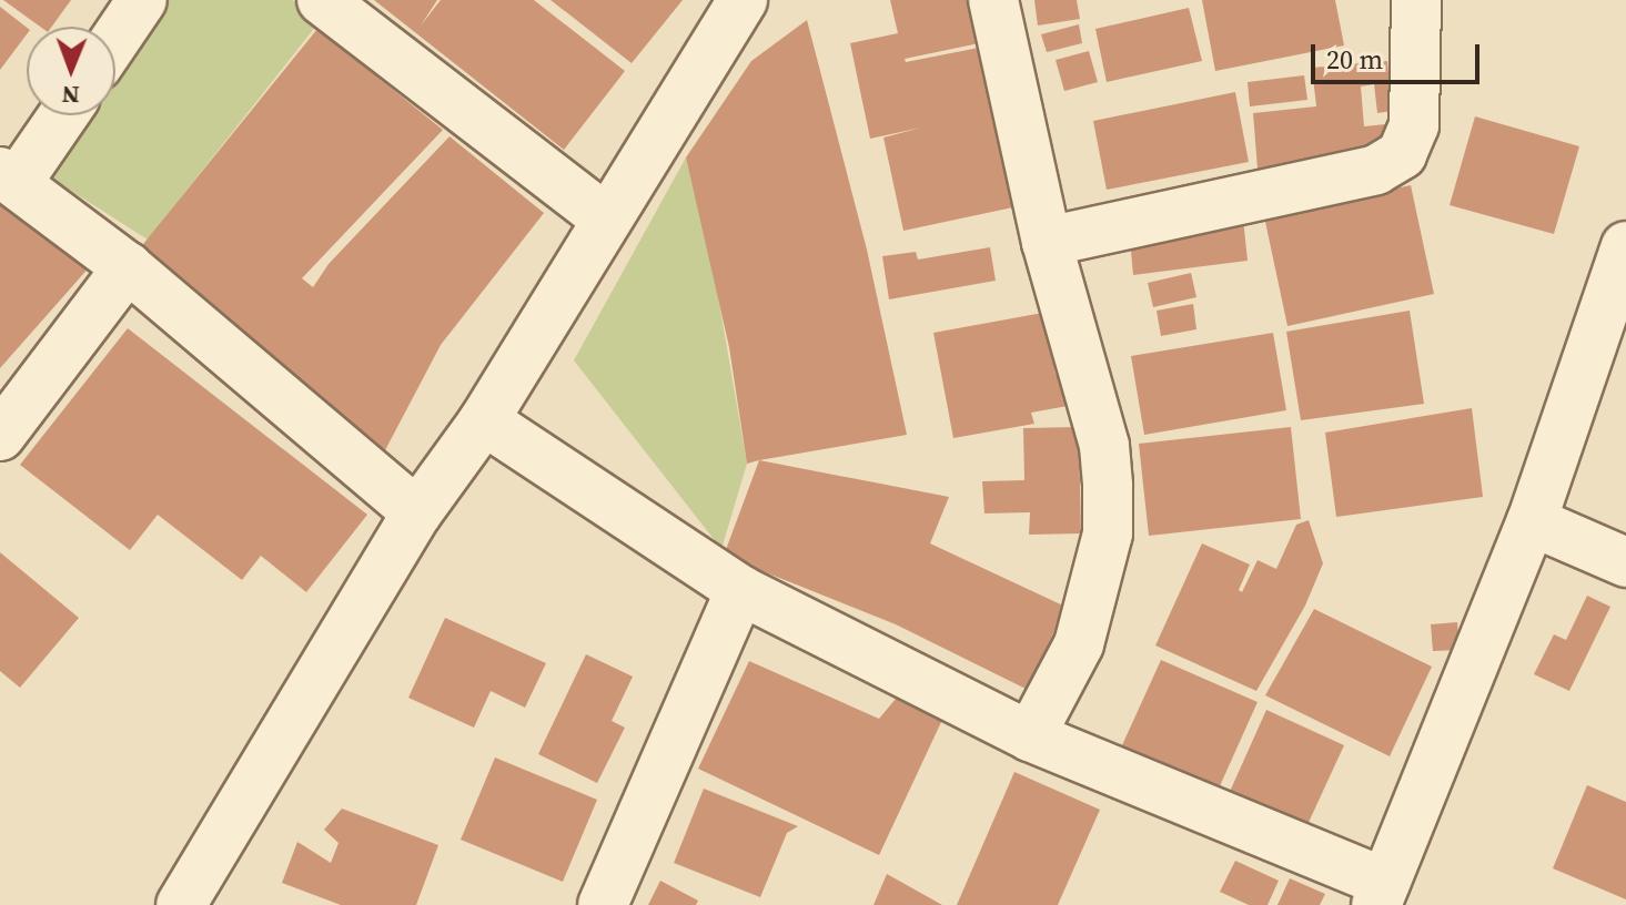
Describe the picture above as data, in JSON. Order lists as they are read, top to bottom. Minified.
{"scale_bar":"20 m","north":"bottom"}
